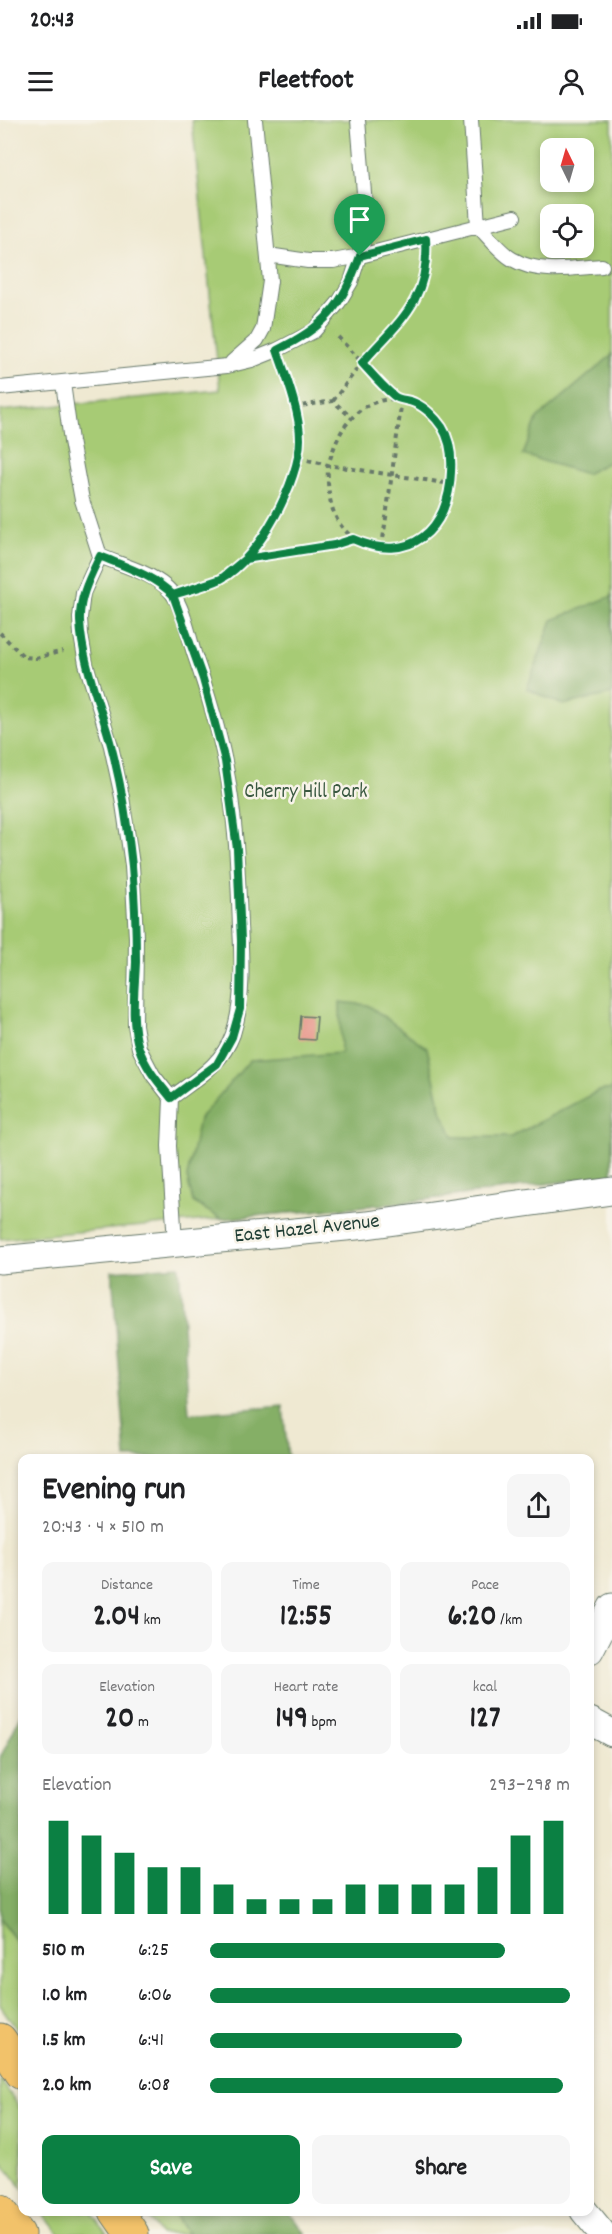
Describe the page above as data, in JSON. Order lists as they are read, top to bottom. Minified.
{"streets":{"street":["East Hazel Avenue"]},"parks":["Cherry Hill Park"],"north":"top","page":{"status":"20:43","header":"Fleetfoot","heading":["Evening run","20:43 · 4 × 510 m"],"stats":[["Distance","2.04 km"],["Time","12:55"],["Pace","6:20 /km"],["Elevation","20 m"],["Heart rate","149 bpm"],["kcal","127"]],"chart":["Elevation","293–298 m"],"list":[{"name":"510 m","note":"6:25"},{"name":"1.0 km","note":"6:06"},{"name":"1.5 km","note":"6:41"},{"name":"2.0 km","note":"6:08"}],"buttons":["Save","Share"]}}
